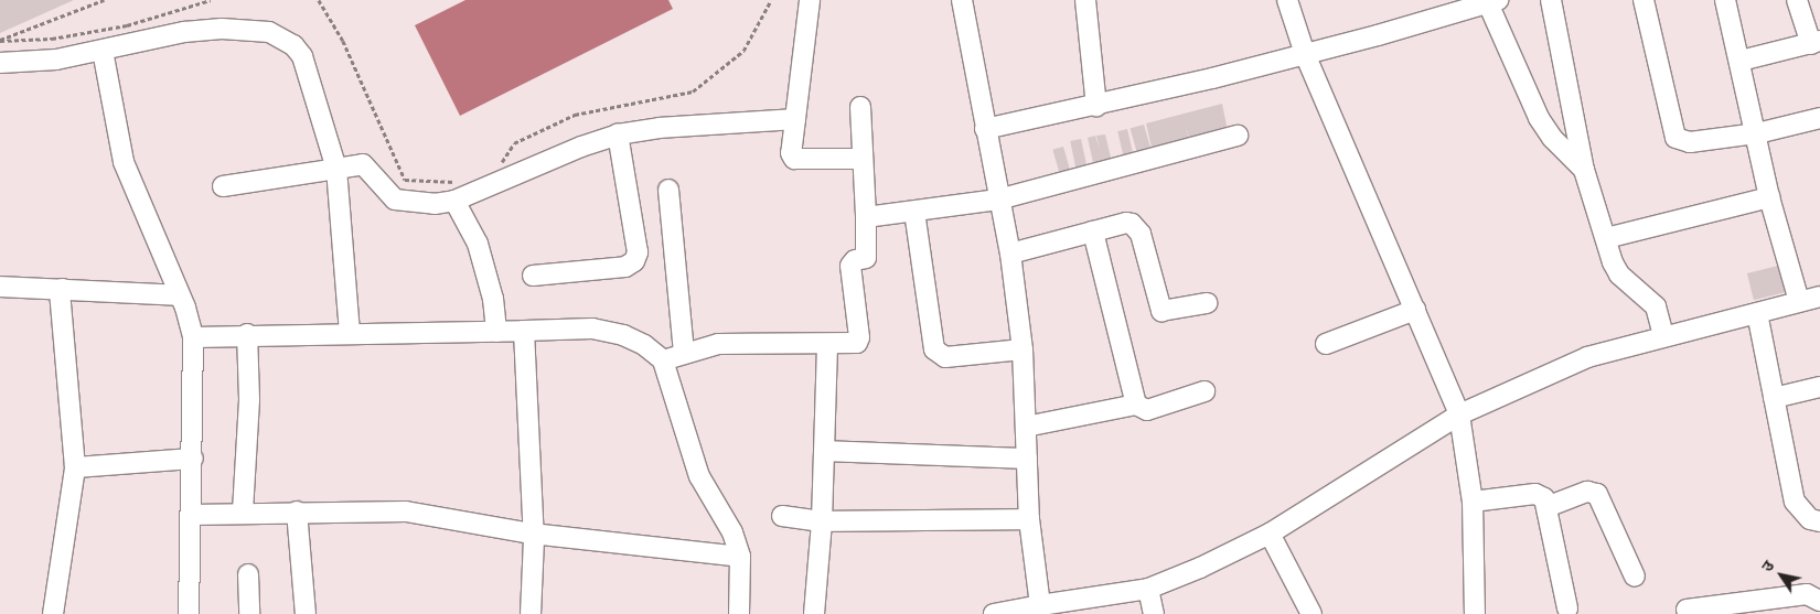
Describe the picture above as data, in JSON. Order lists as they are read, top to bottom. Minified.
{"north":"top left"}
